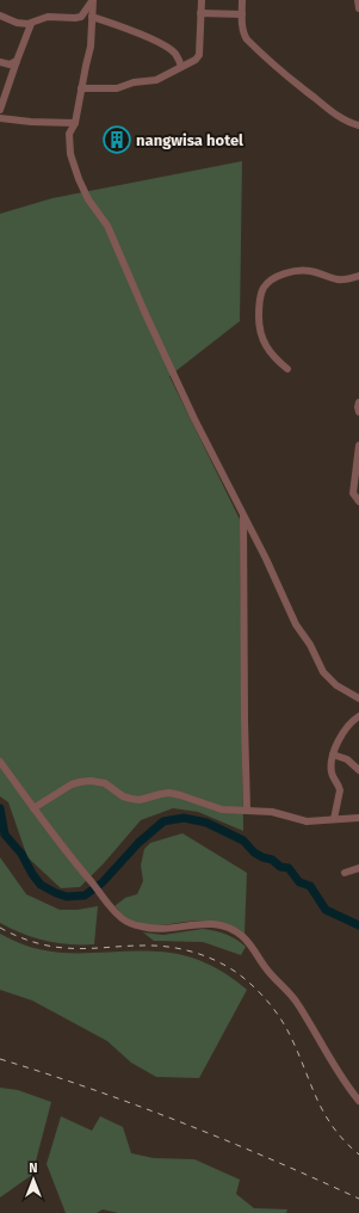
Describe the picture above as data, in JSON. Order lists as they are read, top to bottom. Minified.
{"places":{"building":["nangwisa hotel"]},"north":"top"}
